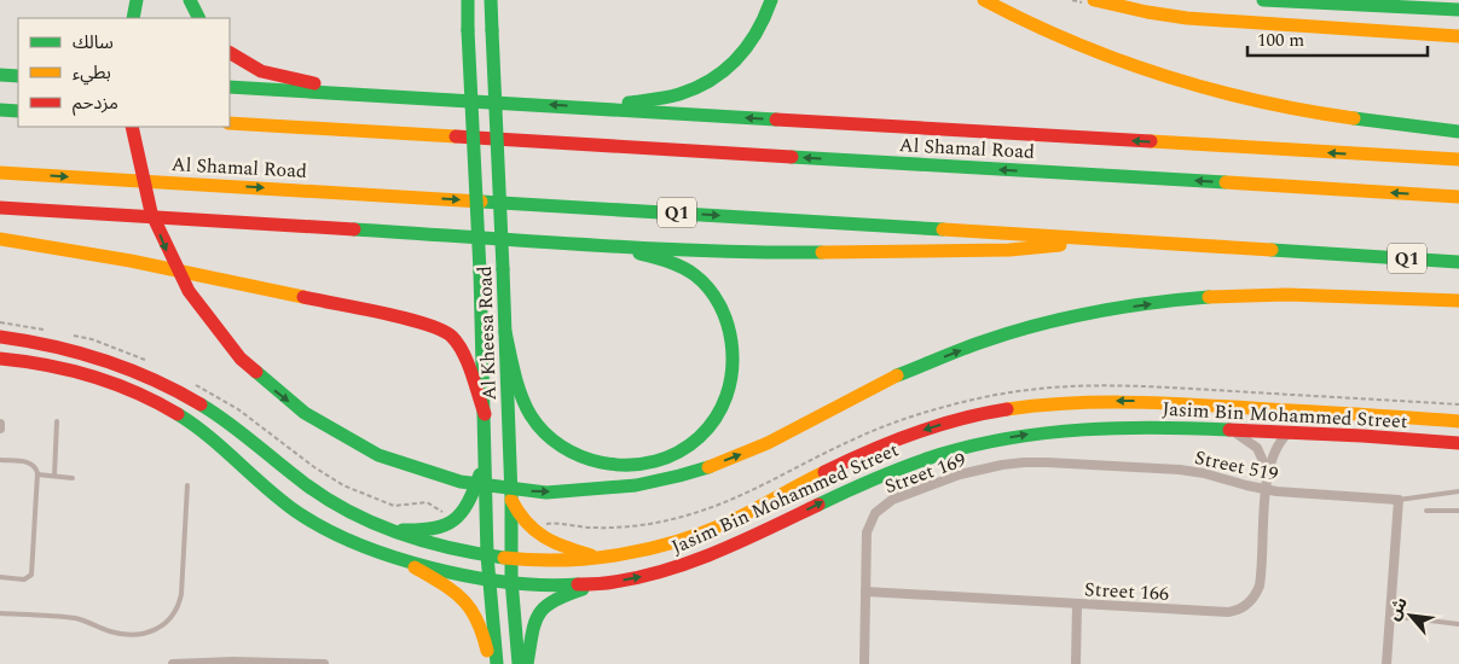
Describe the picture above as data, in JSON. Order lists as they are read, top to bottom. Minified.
{"streets":{"main road":["Al Shamal Road","Q1","Al Kheesa Road","Jasim Bin Mohammed Street"],"street":["Street 519","Street 169","Street 166"]},"crossings":[["Al Kheesa Road","Jasim Bin Mohammed Street"],["Jasim Bin Mohammed Street","Street 166"],["Street 519","Street 169"],["Street 519","Street 166"],["Street 169","Street 166"]],"legend":["سالك","بطيء","مزدحم"],"scale_bar":"100 m","north":"top left"}
